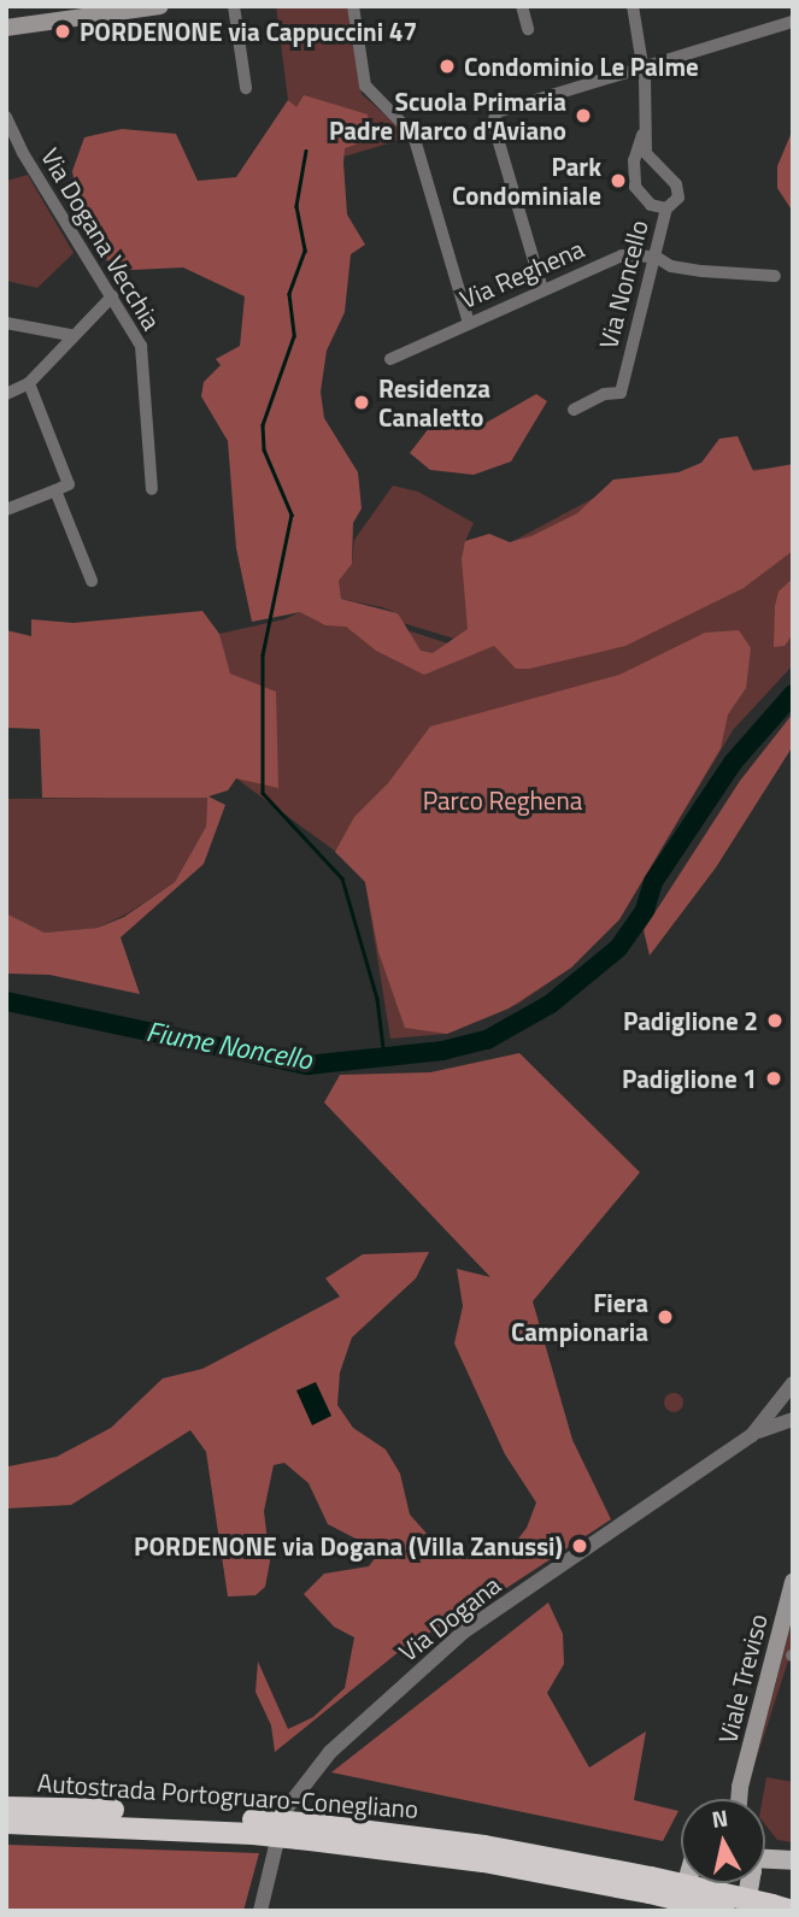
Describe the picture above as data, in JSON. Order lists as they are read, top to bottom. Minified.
{"streets":{"highway":["Autostrada Portogruaro-Conegliano"],"main road":["Viale Treviso"],"street":["Via Dogana Vecchia","Via Reghena","Via Noncello","Via Dogana"]},"crossings":[["Via Reghena","Via Noncello"]],"water":["Fiume Noncello"],"parks":["Parco Reghena"],"places":["PORDENONE via Cappuccini 47","Condominio Le Palme","Scuola Primaria Padre Marco d'Aviano","Park Condominiale","Residenza Canaletto","Padiglione 2","Padiglione 1","Fiera Campionaria","PORDENONE via Dogana (Villa Zanussi)"],"north":"top"}
